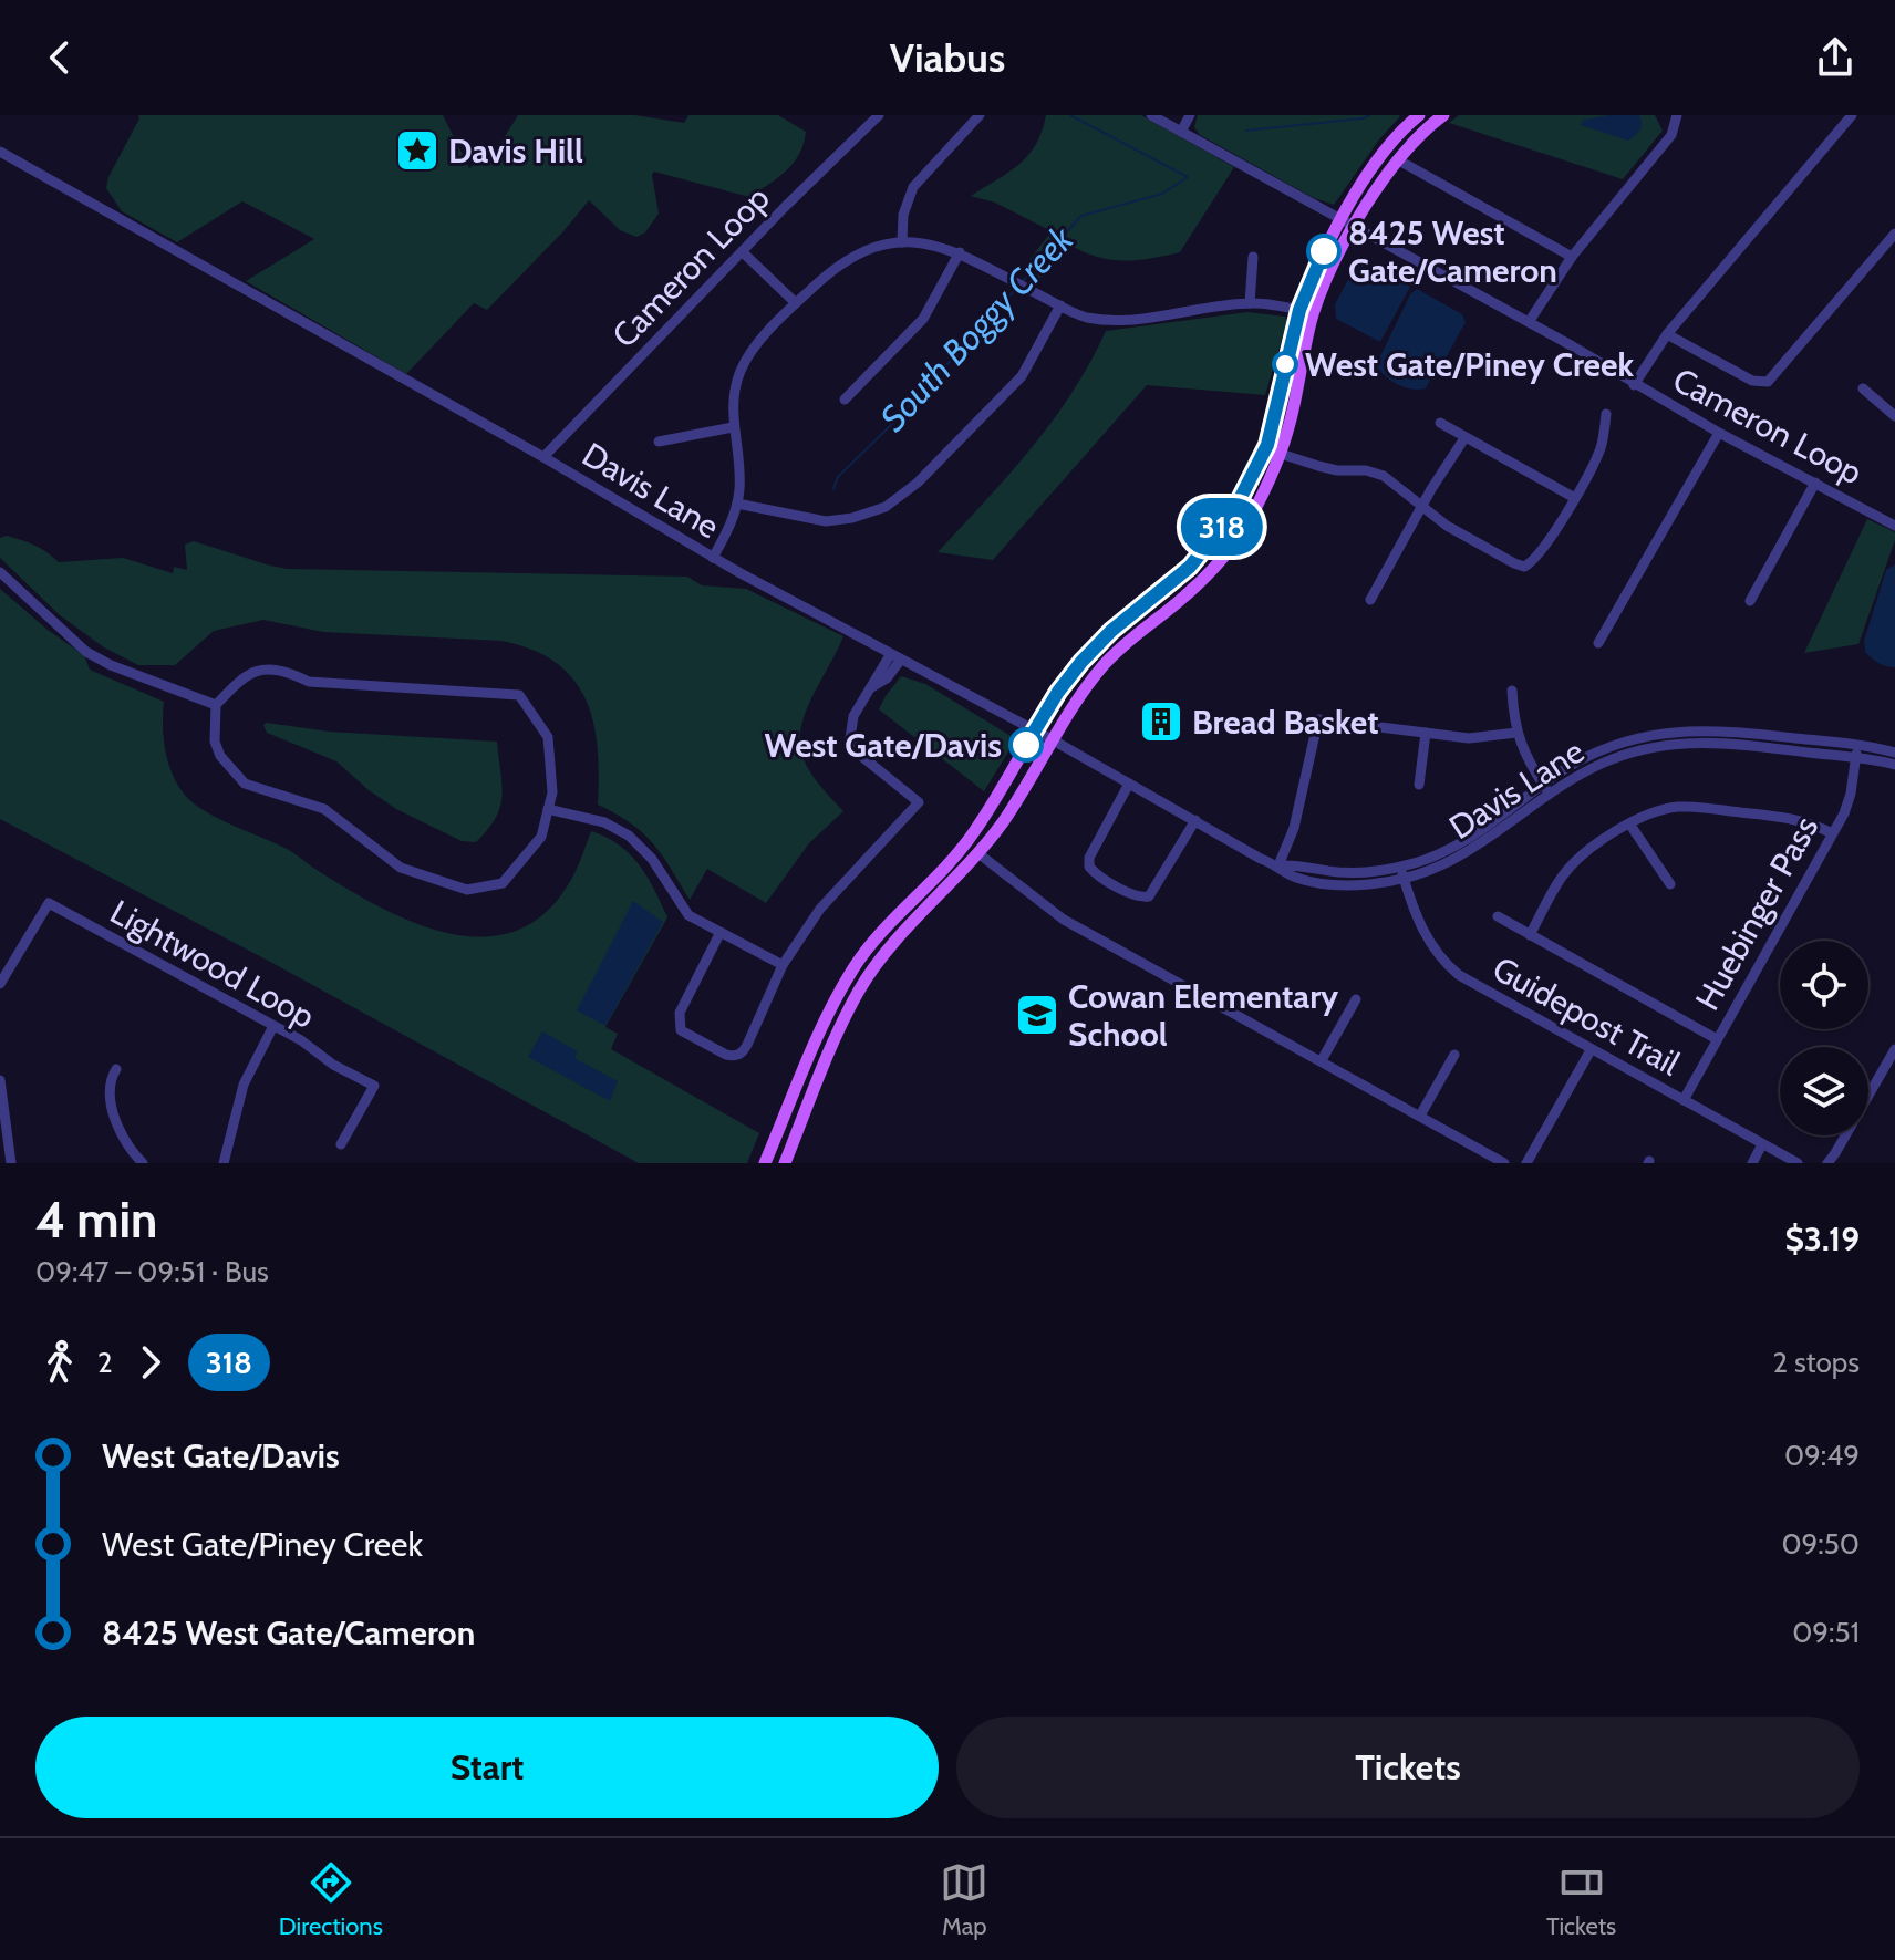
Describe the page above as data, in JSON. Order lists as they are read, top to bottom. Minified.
{"streets":{"street":["Cameron Loop","Davis Lane","Huebinger Pass","Lightwood Loop","Guidepost Trail"]},"crossings":[["Cameron Loop","Davis Lane"],["Davis Lane","Huebinger Pass"],["Davis Lane","Guidepost Trail"],["Huebinger Pass","Guidepost Trail"]],"water":["South Boggy Creek"],"places":{"place":["Davis Hill"],"other":["8425 West Gate/Cameron","West Gate/Piney Creek","West Gate/Davis"],"building":["Bread Basket"],"school or university":["Cowan Elementary School"]},"lines":["bus line 318"],"page":{"header":"Viabus","on_map":"318","heading":["4 min","09:47 – 09:51 · Bus","$3.19"],"legs":["2","318","2 stops"],"list":[{"name":"West Gate/Davis","value":"09:49"},{"name":"West Gate/Piney Creek","value":"09:50"},{"name":"8425 West Gate/Cameron","value":"09:51"}],"buttons":["Start","Tickets"],"tabs":["Directions","Map","Tickets"]}}
